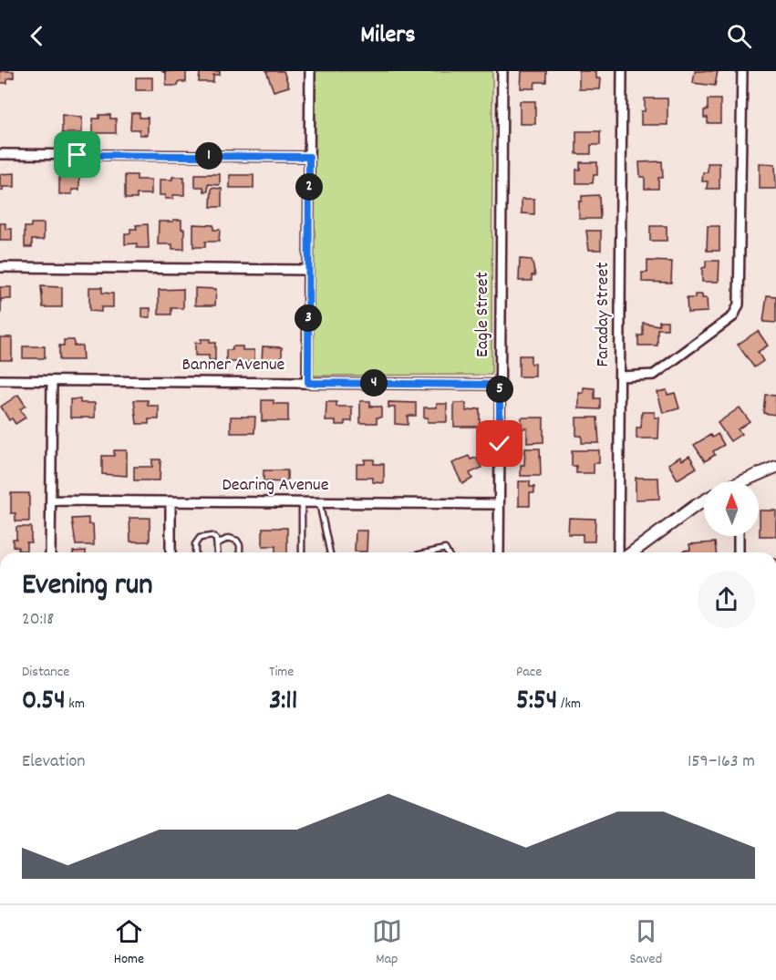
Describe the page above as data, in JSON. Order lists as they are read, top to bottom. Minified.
{"streets":{"street":["Eagle Street","Faraday Street","Banner Avenue","Dearing Avenue"]},"crossings":[["Eagle Street","Banner Avenue"],["Eagle Street","Dearing Avenue"]],"north":"top","page":{"header":"Milers","pins":["1","2","3","4","5"],"heading":["Evening run","20:18"],"stats":[["Distance","0.54 km"],["Time","3:11"],["Pace","5:54 /km"]],"chart":["Elevation","159–163 m"],"tabs":["Home","Map","Saved"]}}
